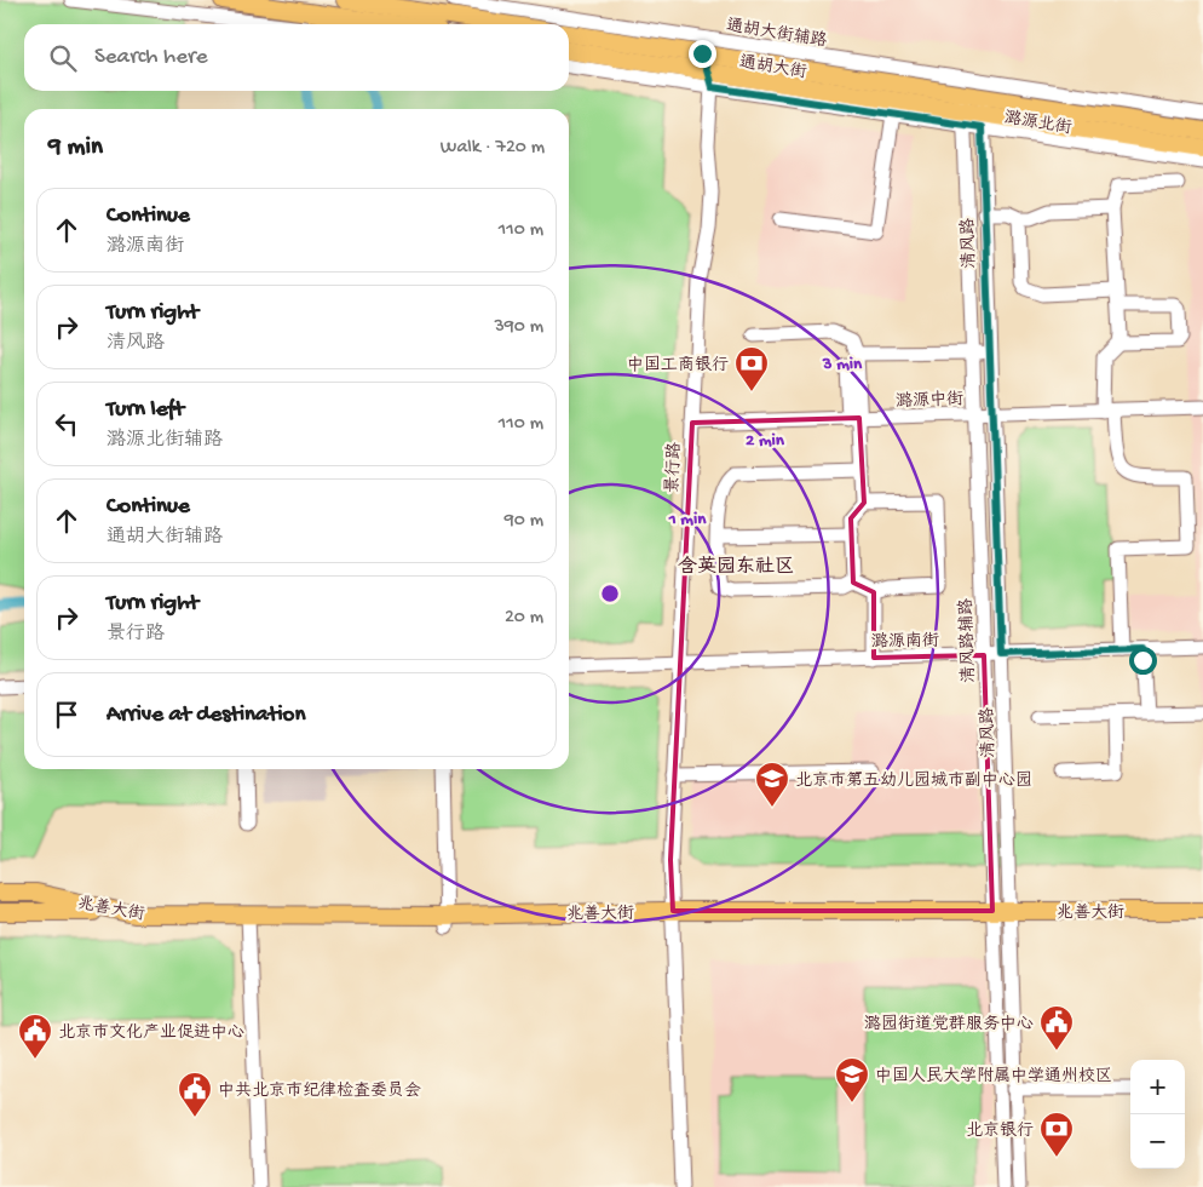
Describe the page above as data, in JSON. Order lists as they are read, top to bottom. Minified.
{"streets":{"main road":["通胡大街","潞源北街","兆善大街"],"street":["通胡大街辅路","清风路","潞源中街","景行路","潞源南街","清风路辅路"]},"crossings":[["通胡大街辅路","通胡大街"],["通胡大街辅路","潞源北街"],["通胡大街","潞源北街"],["通胡大街","景行路"],["潞源北街","清风路"],["潞源北街","清风路辅路"],["清风路","潞源中街"],["清风路","潞源南街"],["清风路","清风路辅路"],["清风路","兆善大街"],["潞源中街","景行路"],["潞源中街","清风路辅路"],["景行路","潞源南街"],["景行路","兆善大街"],["潞源南街","清风路辅路"],["清风路辅路","兆善大街"]],"districts":["含英园东社区"],"places":{"bank":["中国工商银行","北京银行"],"school or university":["北京市第五幼儿园城市副中心园","中国人民大学附属中学通州校区"],"public building":["潞园街道党群服务中心","北京市文化产业促进中心","中共北京市纪律检查委员会"]},"page":{"search":"Search here","heading":["9 min","Walk · 720 m"],"list":[["Continue","潞源南街","110 m"],["Turn right","清风路","390 m"],["Turn left","潞源北街辅路","110 m"],["Continue","通胡大街辅路","90 m"],["Turn right","景行路","20 m"],"Arrive at destination"],"map_buttons":["+","−"]},"rings":["3 min","2 min","1 min"]}
